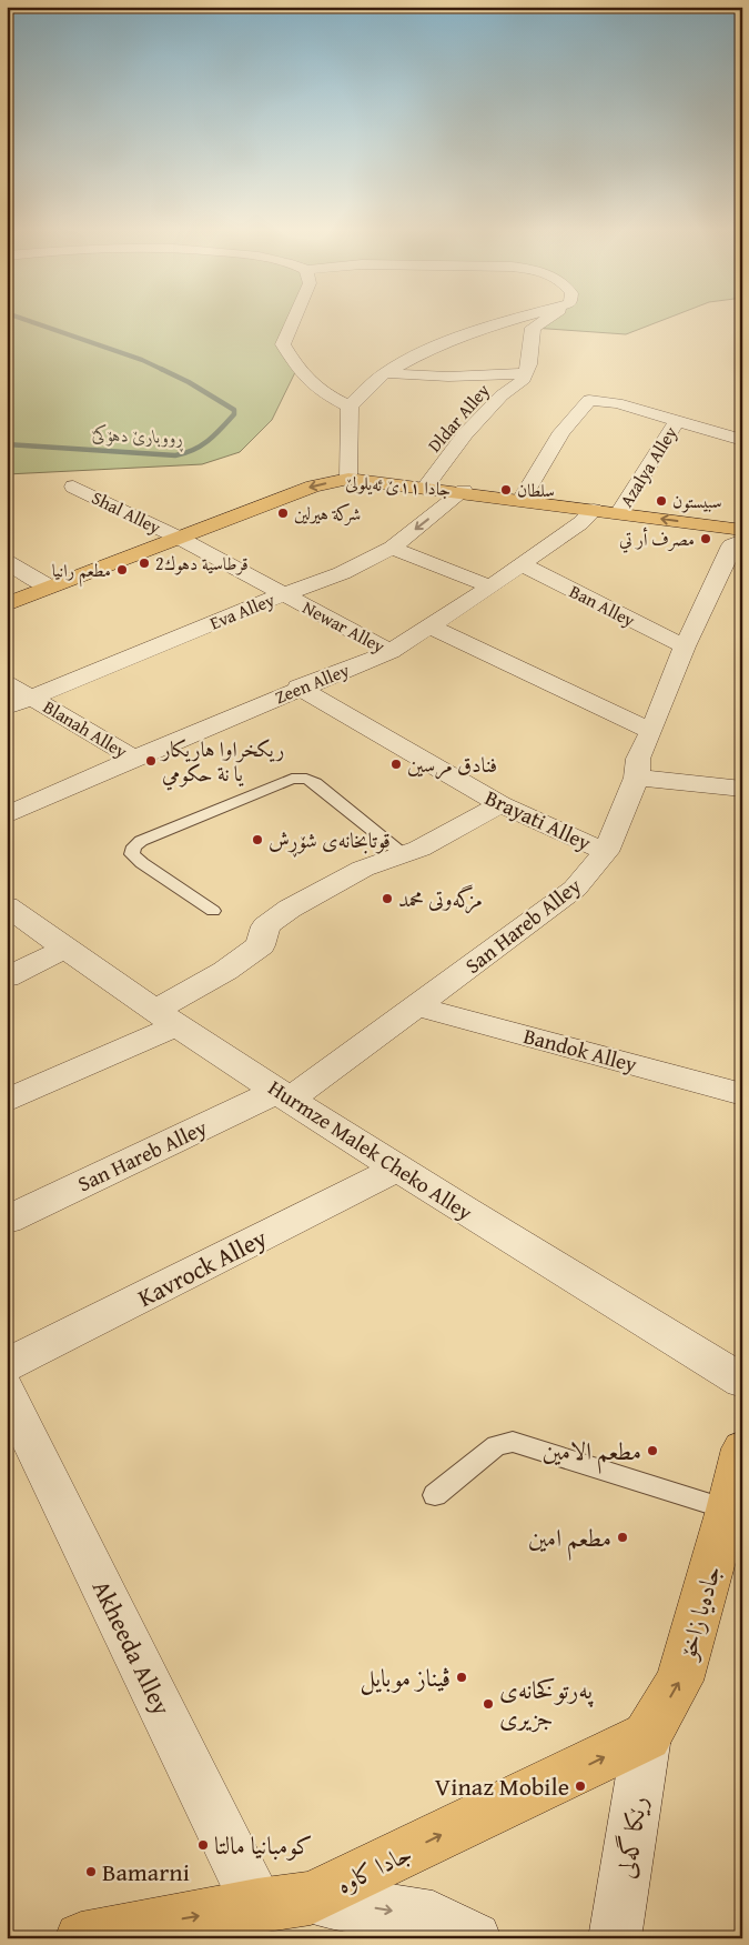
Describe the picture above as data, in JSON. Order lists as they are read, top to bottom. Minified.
{"streets":{"highway":["جادا ١١ێ ئه‌یلولێ","جادەیا زاخۆ","جادا کاوه‌"],"street":["Dldar Alley","Azalya Alley","Shal Alley","Ban Alley","Eva Alley","Newar Alley","Zeen Alley","Blanah Alley","Brayati Alley","San Hareb Alley","Bandok Alley","Hurmze Malek Cheko Alley","Kavrock Alley","Akheeda Alley","رێکا گه‌لی"]},"crossings":[["Dldar Alley","جادا ١١ێ ئه‌یلولێ"],["Azalya Alley","جادا ١١ێ ئه‌یلولێ"],["جادا ١١ێ ئه‌یلولێ","Shal Alley"],["جادا ١١ێ ئه‌یلولێ","Eva Alley"],["جادا ١١ێ ئه‌یلولێ","Newar Alley"],["جادا ١١ێ ئه‌یلولێ","Zeen Alley"],["Shal Alley","Newar Alley"],["Ban Alley","Zeen Alley"],["Ban Alley","San Hareb Alley"],["Eva Alley","Newar Alley"],["Eva Alley","Blanah Alley"],["Newar Alley","Zeen Alley"],["Zeen Alley","Blanah Alley"],["Zeen Alley","Brayati Alley"],["Brayati Alley","San Hareb Alley"],["San Hareb Alley","Bandok Alley"],["San Hareb Alley","Hurmze Malek Cheko Alley"],["Hurmze Malek Cheko Alley","Kavrock Alley"],["جادەیا زاخۆ","رێکا گه‌لی"],["جادەیا زاخۆ","جادا کاوه‌"],["Akheeda Alley","جادا کاوه‌"],["رێکا گه‌لی","جادا کاوه‌"]],"one_way":["جادا ١١ێ ئه‌یلولێ","جادەیا زاخۆ","جادا کاوه‌"],"water":["ڕووبارێ دهۆكێ"],"places":["سلطان","سبيستون","شركة هيرلين","مصرف أر تي","قرطاسية دهوك2","مطعم رانيا","ريكخراوا هاريكار يا نة حكومي","فنادق مرسين","قوتابخانەی شۆڕش","مزگەوتی محمد","مطعم الامين","مطعم امين","ڤيناز موبايل","پەرتوکخانەی جزیری","Vinaz Mobile","كومبانيا مالتا","Bamarni"]}
